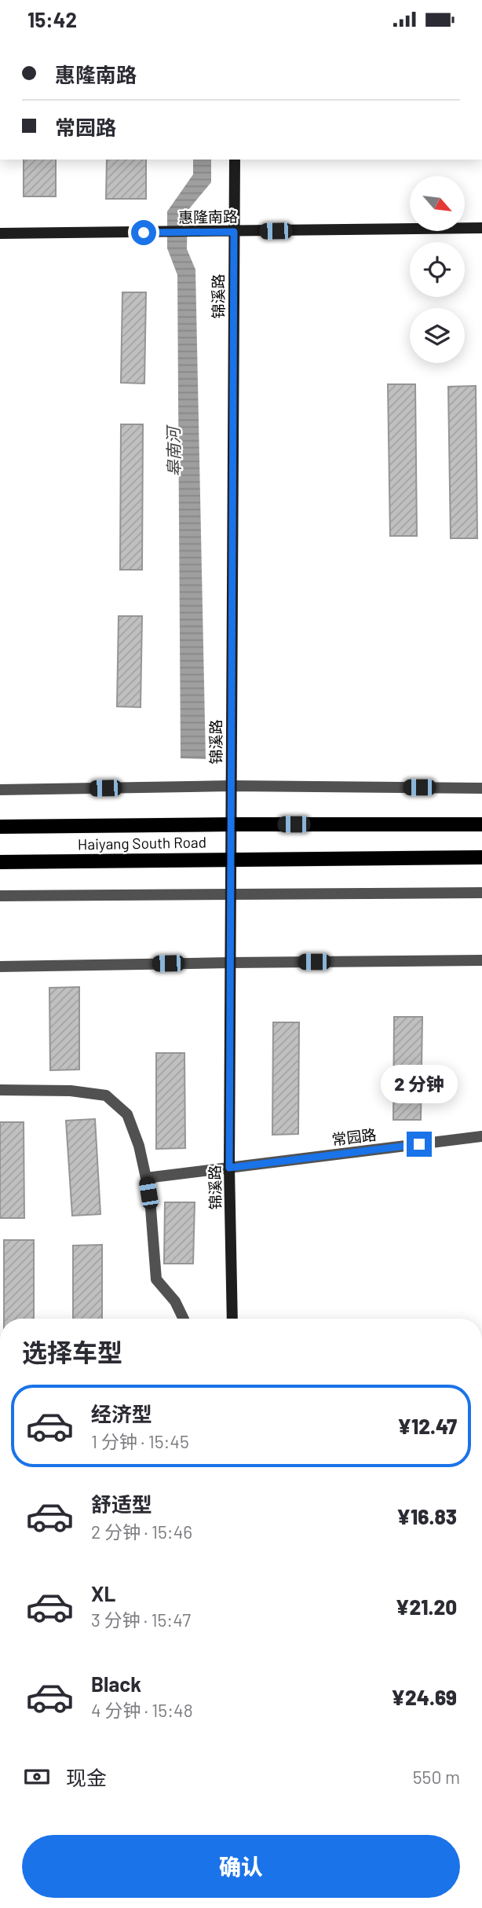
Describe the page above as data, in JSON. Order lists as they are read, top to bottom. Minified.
{"streets":{"main road":["Haiyang South Road"],"street":["惠隆南路","锦溪路","常园路"]},"crossings":[["惠隆南路","锦溪路"],["锦溪路","Haiyang South Road"],["锦溪路","常园路"]],"water":["皋南河"],"north":"bottom right","page":{"status":"15:42","banner":["惠隆南路","常园路"],"bubble":"2 分钟","heading":"选择车型","list":[{"name":"经济型","note":"1 分钟 · 15:45","value":"¥12.47"},{"name":"舒适型","note":"2 分钟 · 15:46","value":"¥16.83"},{"name":"XL","note":"3 分钟 · 15:47","value":"¥21.20"},{"name":"Black","note":"4 分钟 · 15:48","value":"¥24.69"}],"pay":["现金","550 m"],"buttons":"确认"}}
